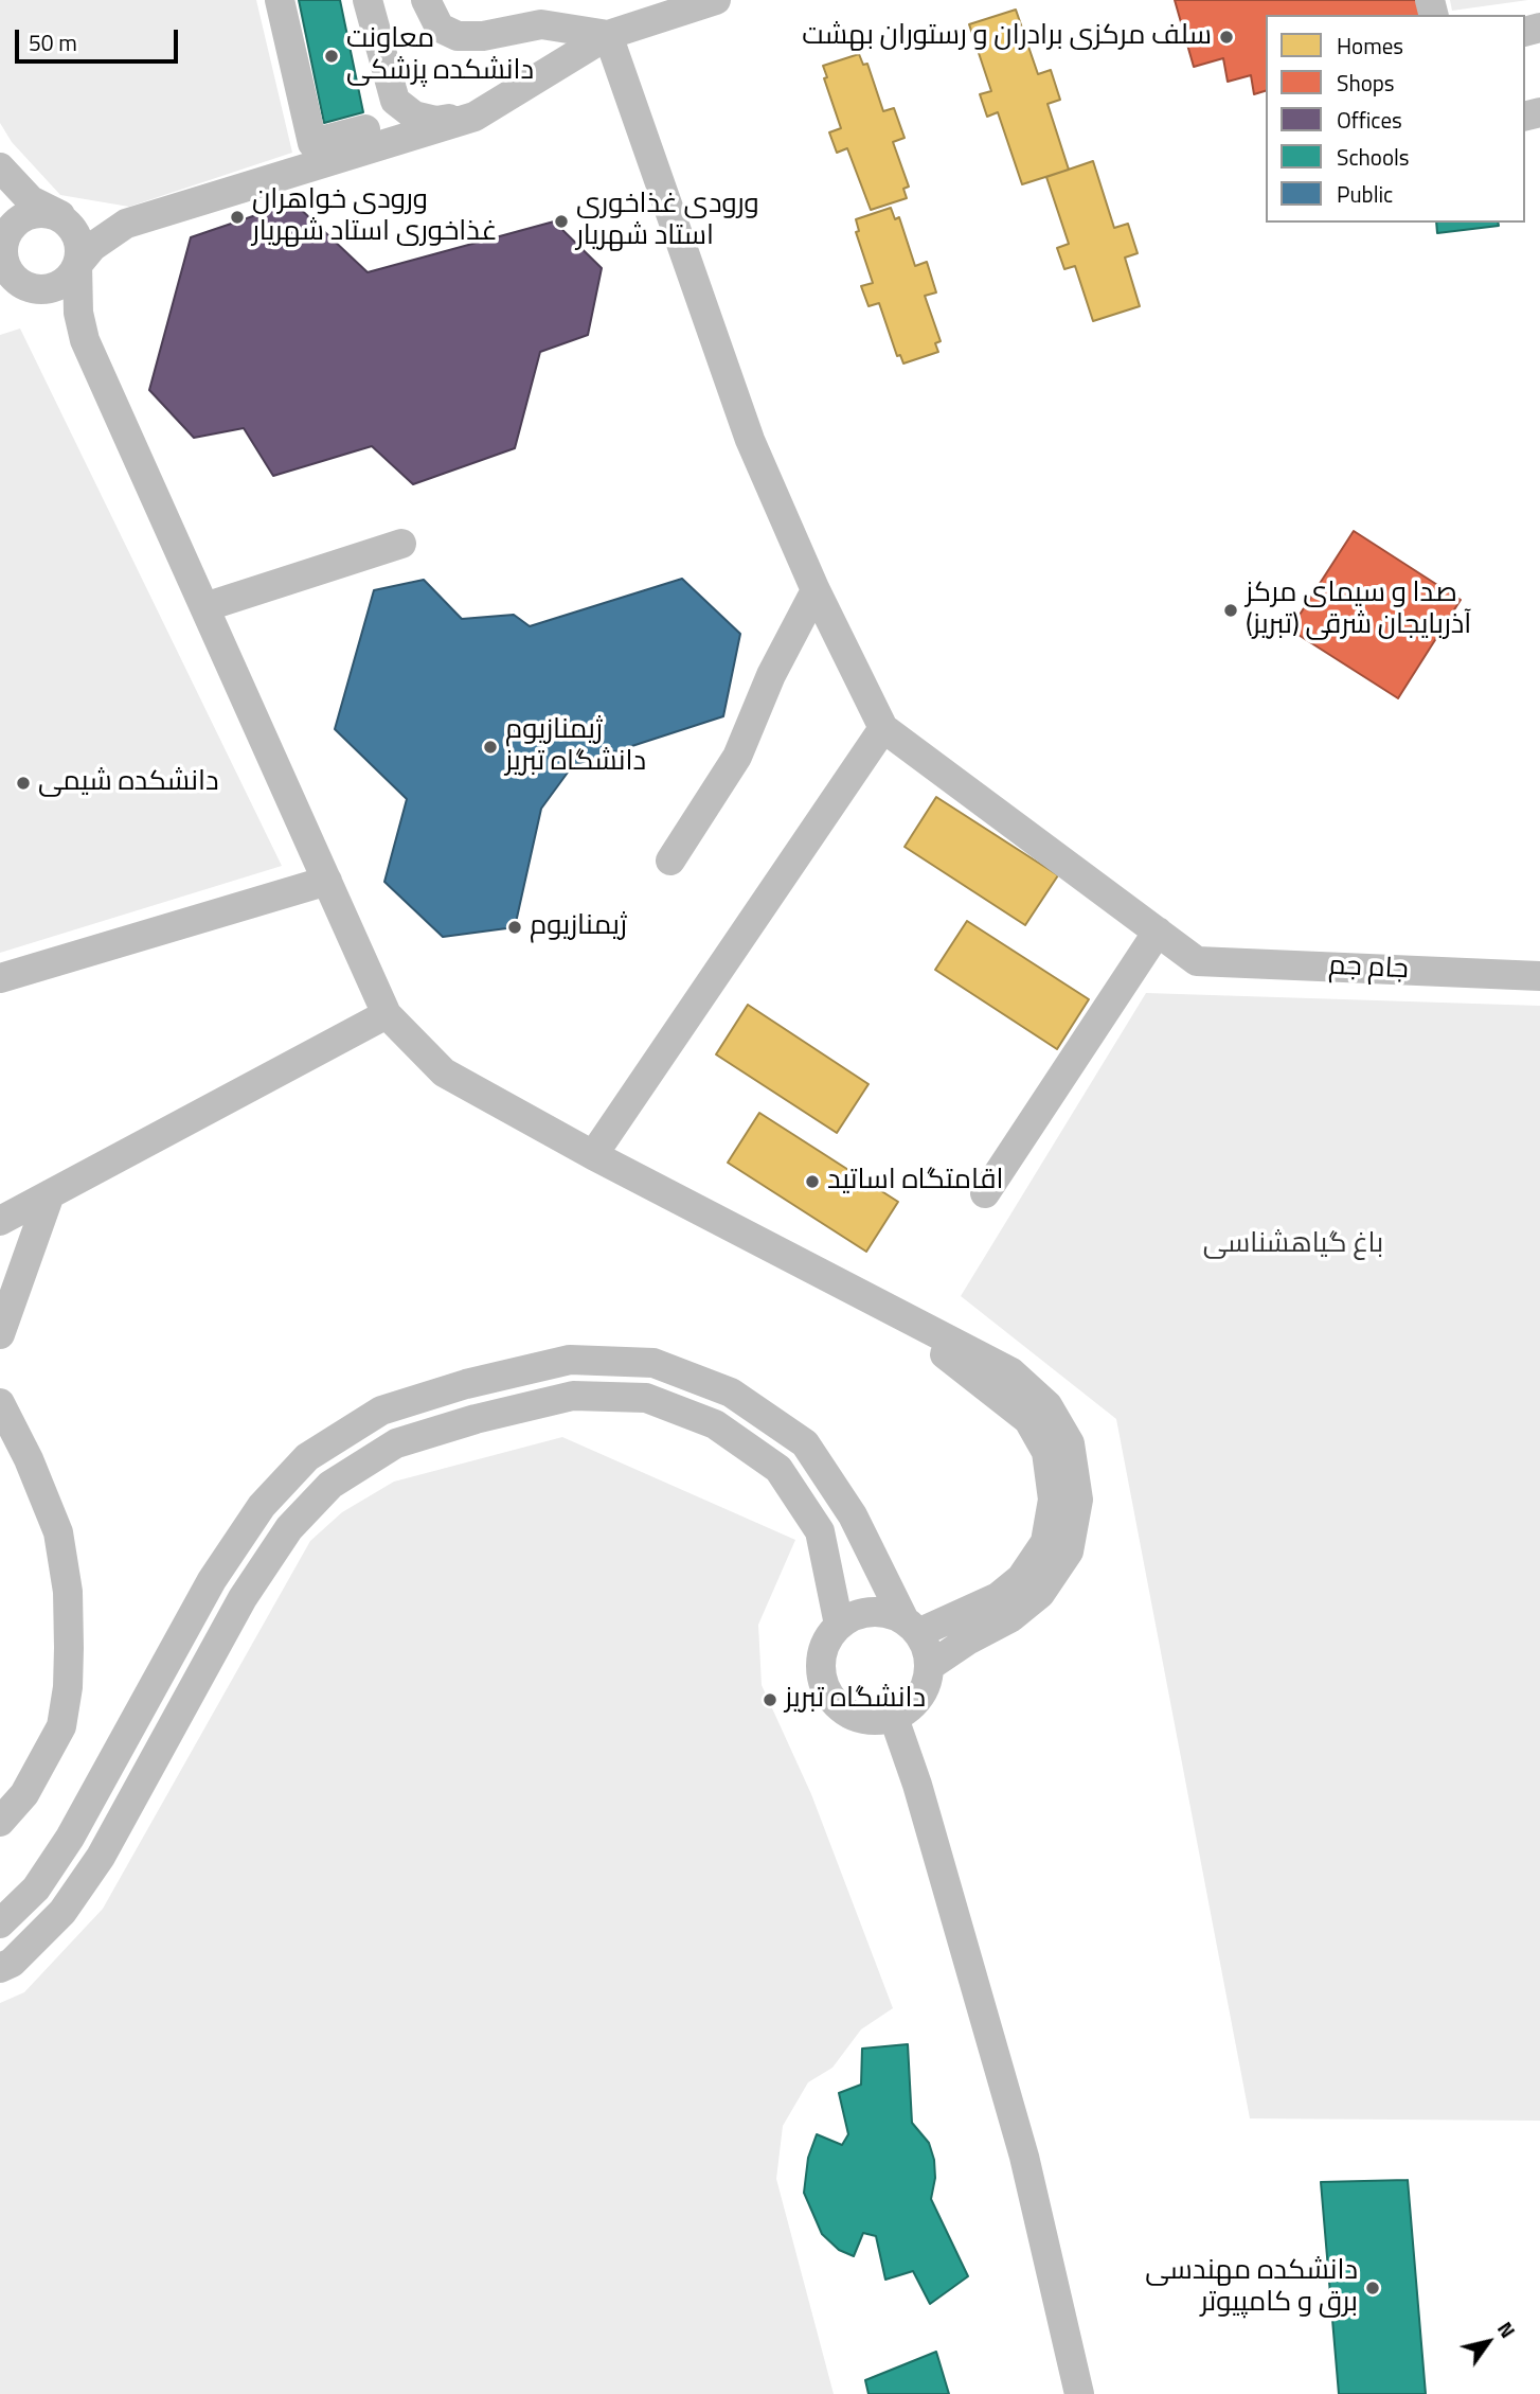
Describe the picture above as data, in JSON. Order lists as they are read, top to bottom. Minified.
{"streets":{"street":["جام جم"]},"parks":["باغ گیاهشناسی"],"places":["سلف مرکزی برادران و رستوران بهشت","معاونت دانشکده پزشکی","ورودی خواهران غذاخوری استاد شهریار","ورودی غذاخوری استاد شهریار","صدا و سیمای مرکز آذربایجان شرقی (تبریز)","ژیمنازیوم دانشگاه تبریز","دانشکده شیمی","ژیمنازیوم","اقامتگاه اساتید","دانشگاه تبریز","دانشکده مهندسی برق و کامپیوتر"],"legend":["Homes","Shops","Offices","Schools","Public"],"scale_bar":"50 m","north":"top right"}
